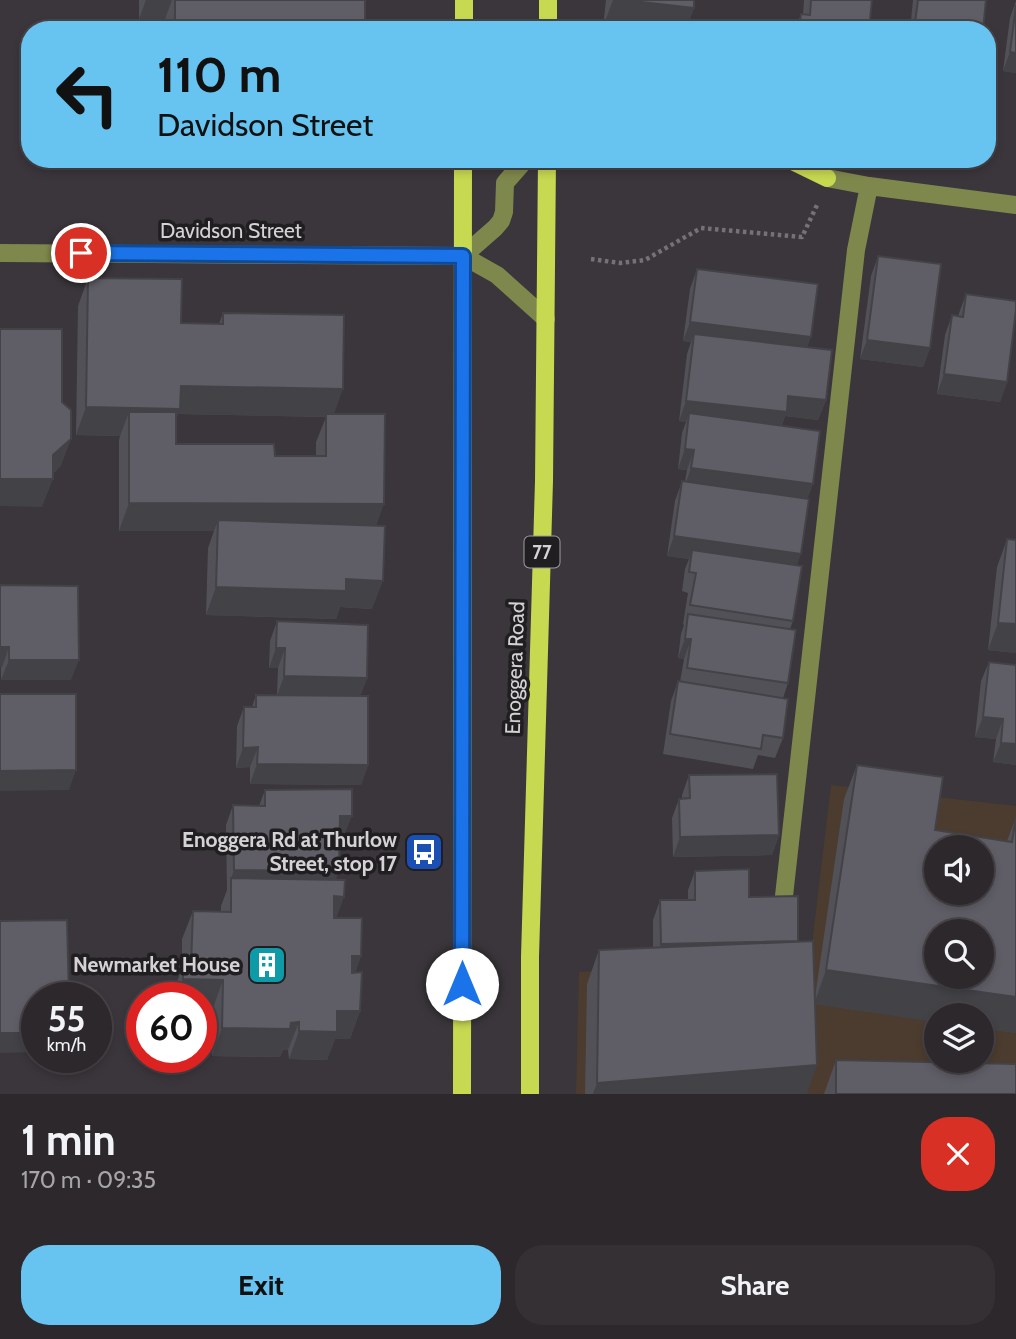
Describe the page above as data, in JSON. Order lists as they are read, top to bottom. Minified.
{"streets":{"main road":["77","Enoggera Road"],"street":["Davidson Street"]},"crossings":[["Davidson Street","Enoggera Road"]],"places":{"bus stop":["Enoggera Rd at Thurlow Street, stop 17"],"building":["Newmarket House"]},"page":{"turn":["110 m","Davidson Street"],"speed":"55 km/h","limit":"60","heading":["1 min","170 m · 09:35"],"buttons":["Exit","Share"]}}
